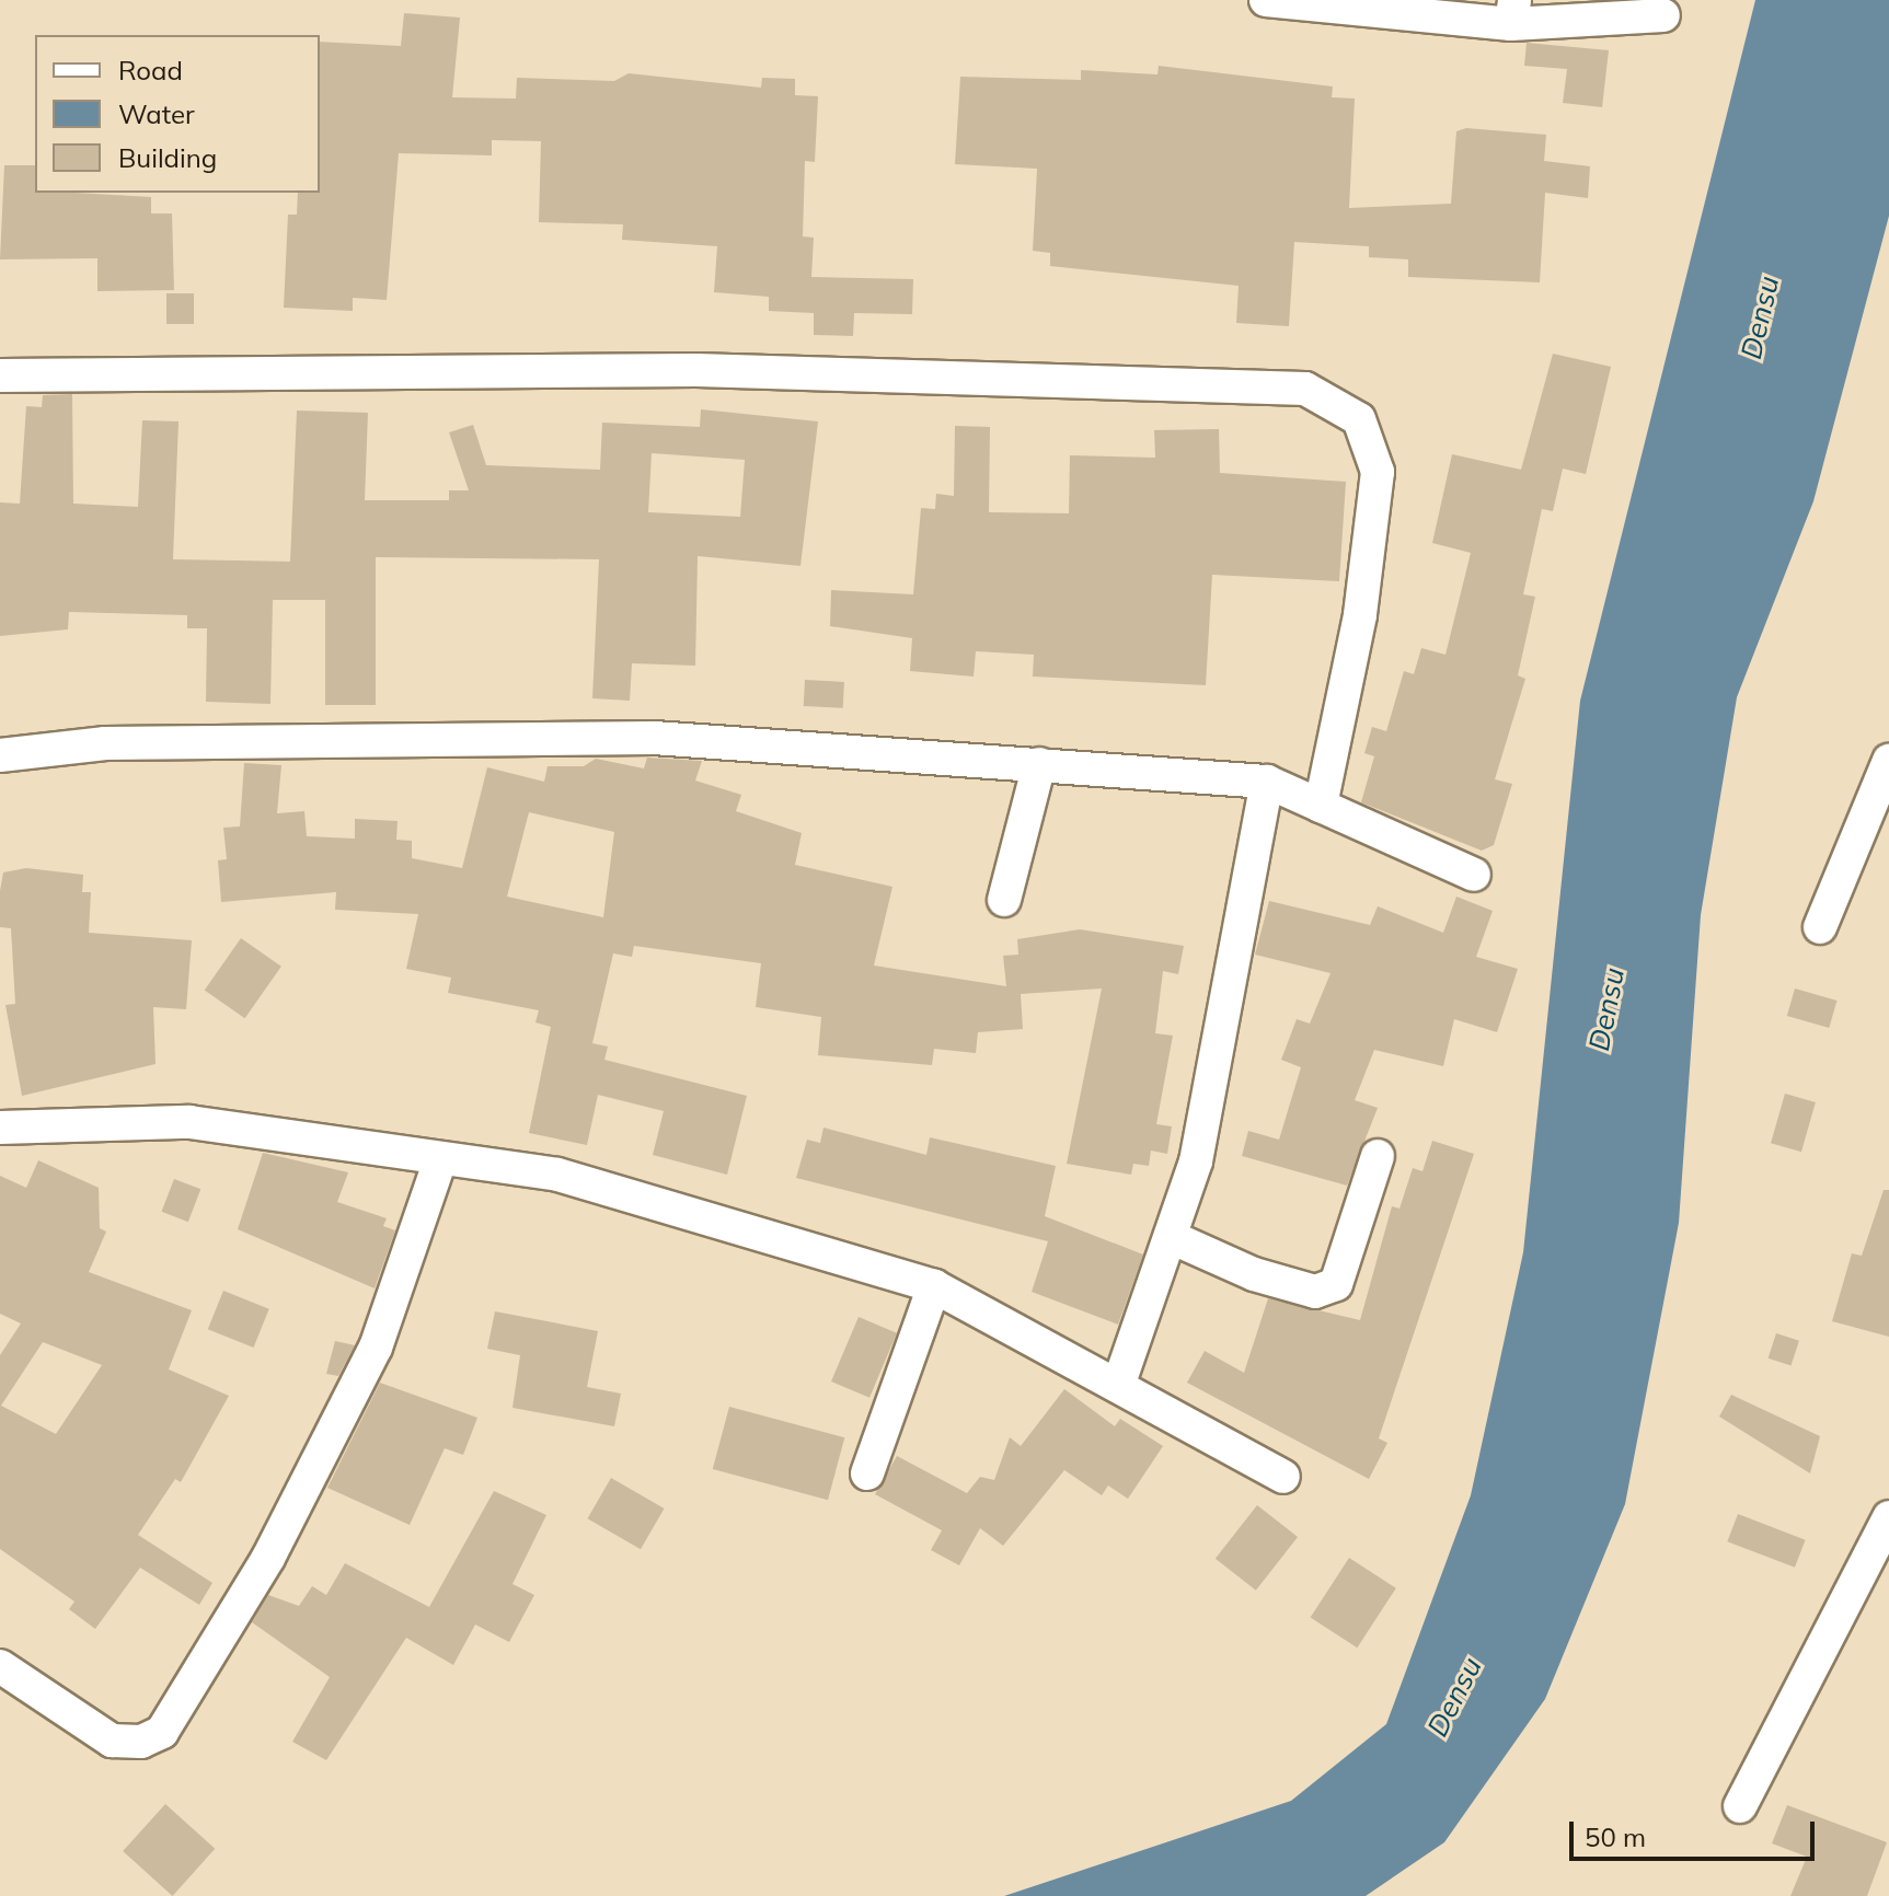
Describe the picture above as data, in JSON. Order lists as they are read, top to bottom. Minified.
{"water":["Densu"],"legend":["Road","Water","Building"],"scale_bar":"50 m"}
